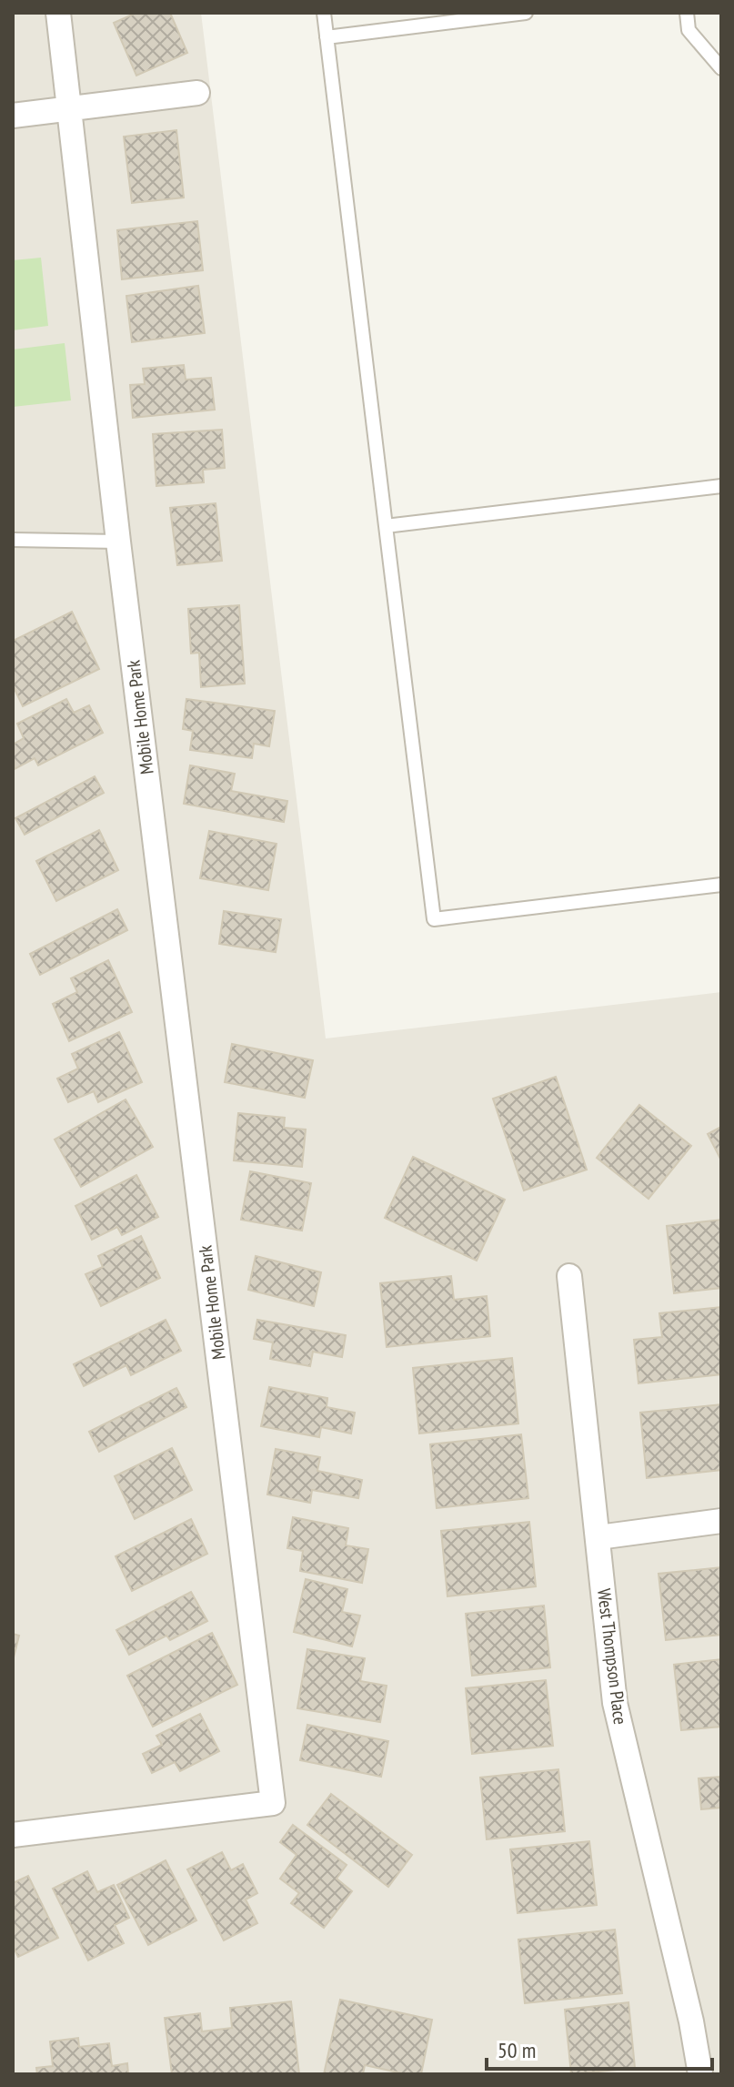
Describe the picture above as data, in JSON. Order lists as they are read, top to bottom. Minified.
{"streets":{"street":["Mobile Home Park","West Thompson Place"]},"scale_bar":"50 m"}
